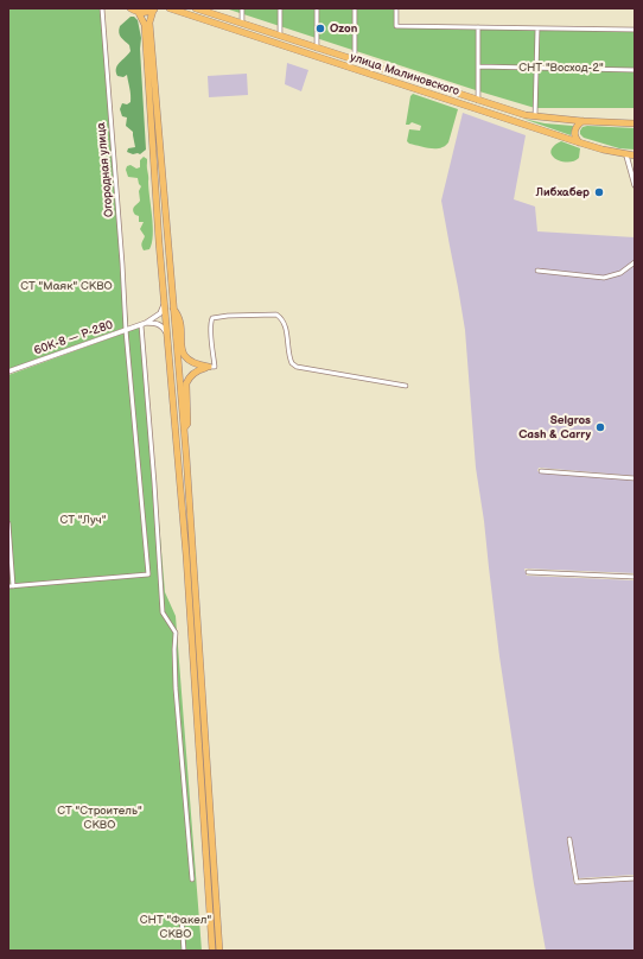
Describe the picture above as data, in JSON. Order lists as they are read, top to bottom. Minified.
{"streets":{"highway":["улица Малиновского"],"street":["Огородная улица","60К-8 — Р-280"]},"crossings":[["Огородная улица","60К-8 — Р-280"]],"parks":["СНТ \"Восход-2\"","СТ \"Маяк\" СКВО","СТ \"Луч\"","СТ \"Строитель\" СКВО","СНТ \"Факел\" СКВО"],"places":["Ozon","Либхабер","Selgros Cash & Carry"]}
